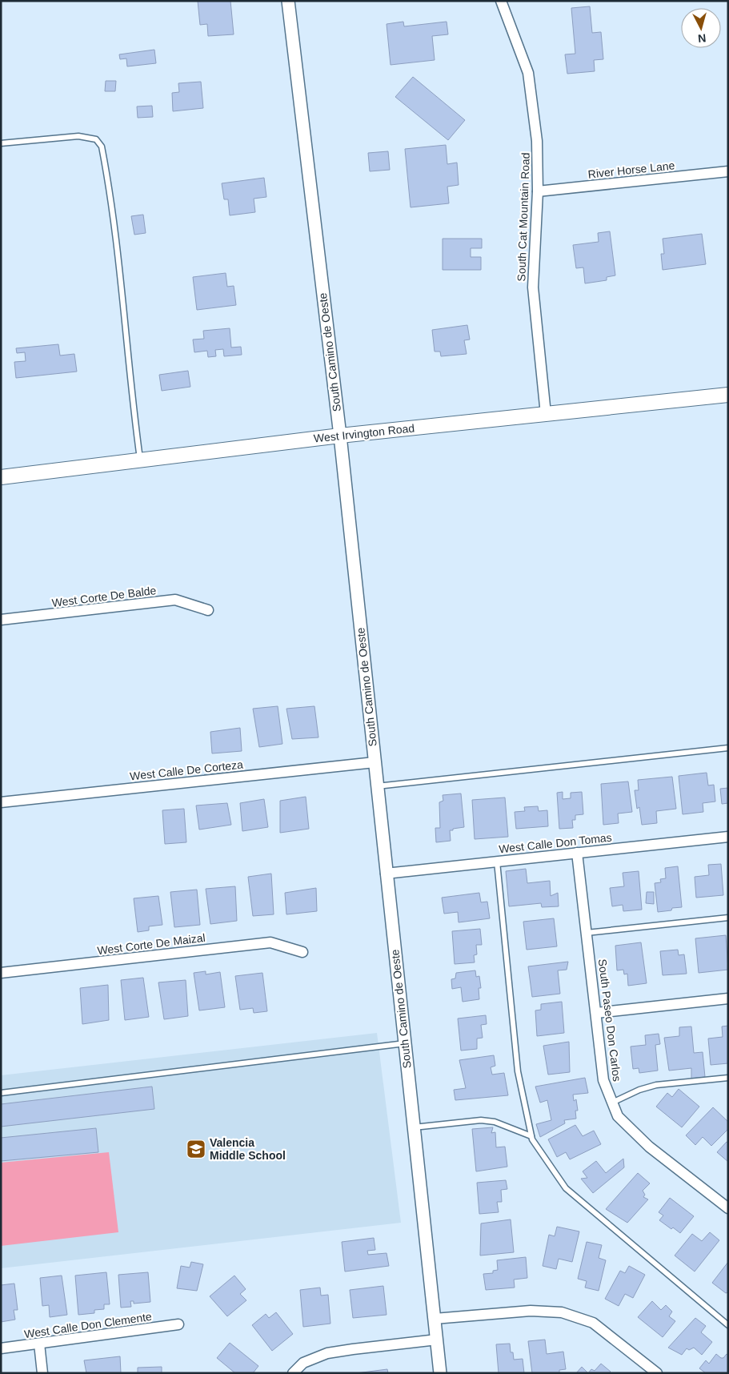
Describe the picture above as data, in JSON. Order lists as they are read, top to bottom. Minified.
{"streets":{"main road":["West Irvington Road"],"street":["River Horse Lane","South Cat Mountain Road","South Camino de Oeste","West Corte De Balde","West Calle De Corteza","West Calle Don Tomas","West Corte De Maizal","South Paseo Don Carlos","West Calle Don Clemente"]},"crossings":[["River Horse Lane","South Cat Mountain Road"],["South Cat Mountain Road","West Irvington Road"],["South Camino de Oeste","West Irvington Road"],["South Camino de Oeste","West Calle De Corteza"],["South Camino de Oeste","West Calle Don Tomas"],["West Calle Don Tomas","South Paseo Don Carlos"]],"places":{"school or university":["Valencia Middle School"]},"north":"bottom"}
